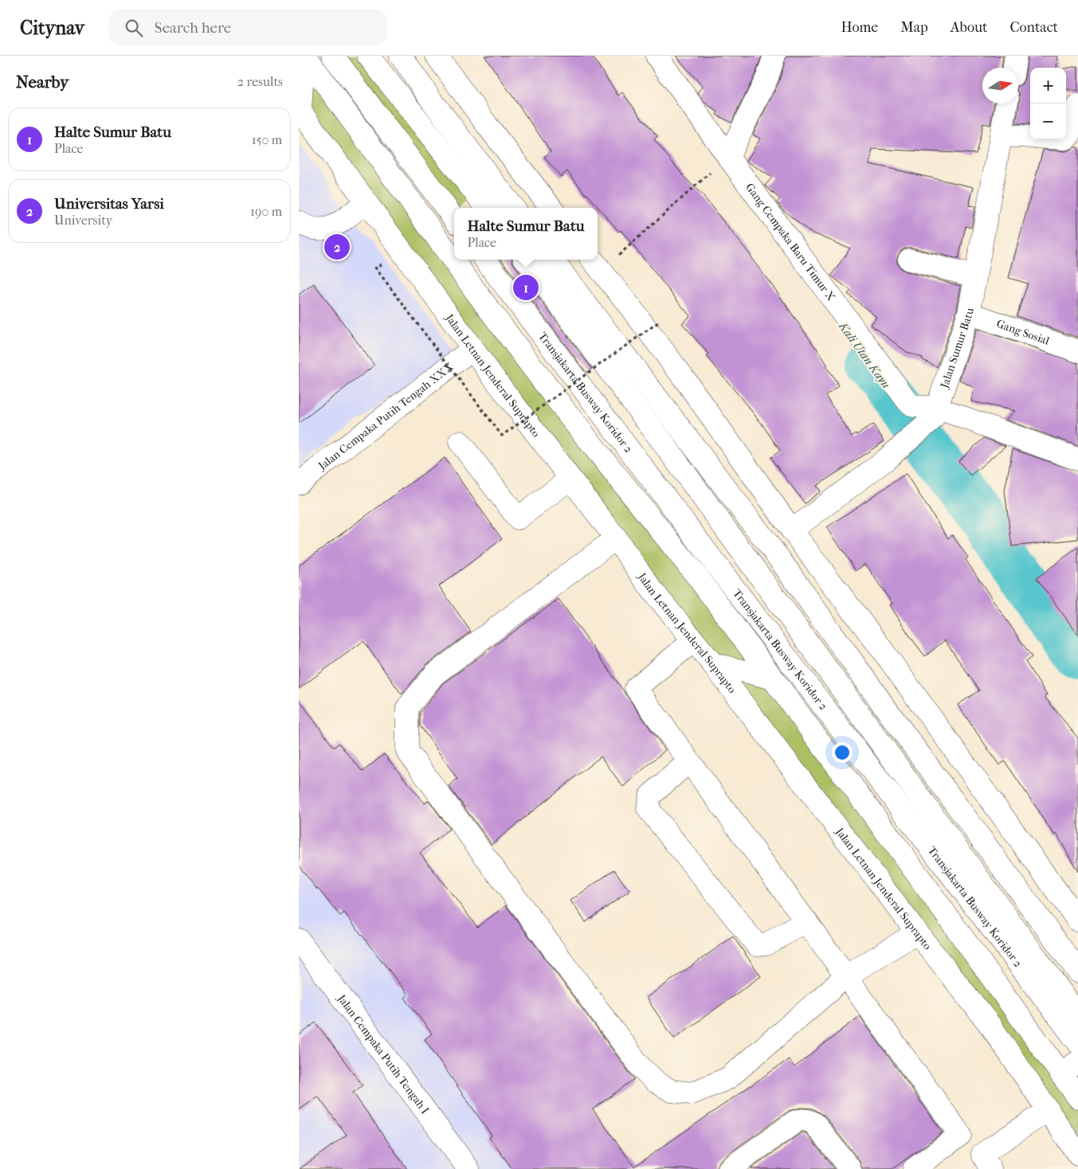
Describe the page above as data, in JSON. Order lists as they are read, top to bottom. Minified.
{"streets":{"main road":["Gang Cempaka Baru Timur X","Gang Sosial","Jalan Sumur Batu","Jalan Letnan Jenderal Suprapto","Transjakarta Busway Koridor 2","Jalan Cempaka Putih Tengah XXX","Jalan Cempaka Putih Tengah I"]},"crossings":[["Gang Cempaka Baru Timur X","Jalan Sumur Batu"],["Gang Sosial","Jalan Sumur Batu"],["Jalan Letnan Jenderal Suprapto","Jalan Cempaka Putih Tengah XXX"]],"water":["Kali Utan Kayu"],"north":"right","page":{"header":"Citynav","search":"Search here","nav":["Home","Map","About","Contact"],"heading":["Nearby","2 results"],"map_buttons":["+","−"],"list":[{"mark":"1","name":"Halte Sumur Batu","note":"Place","value":"150 m"},{"mark":"2","name":"Universitas Yarsi","note":"University","value":"190 m"}],"popup":["Halte Sumur Batu","Place"],"pins":["2","1"]}}
